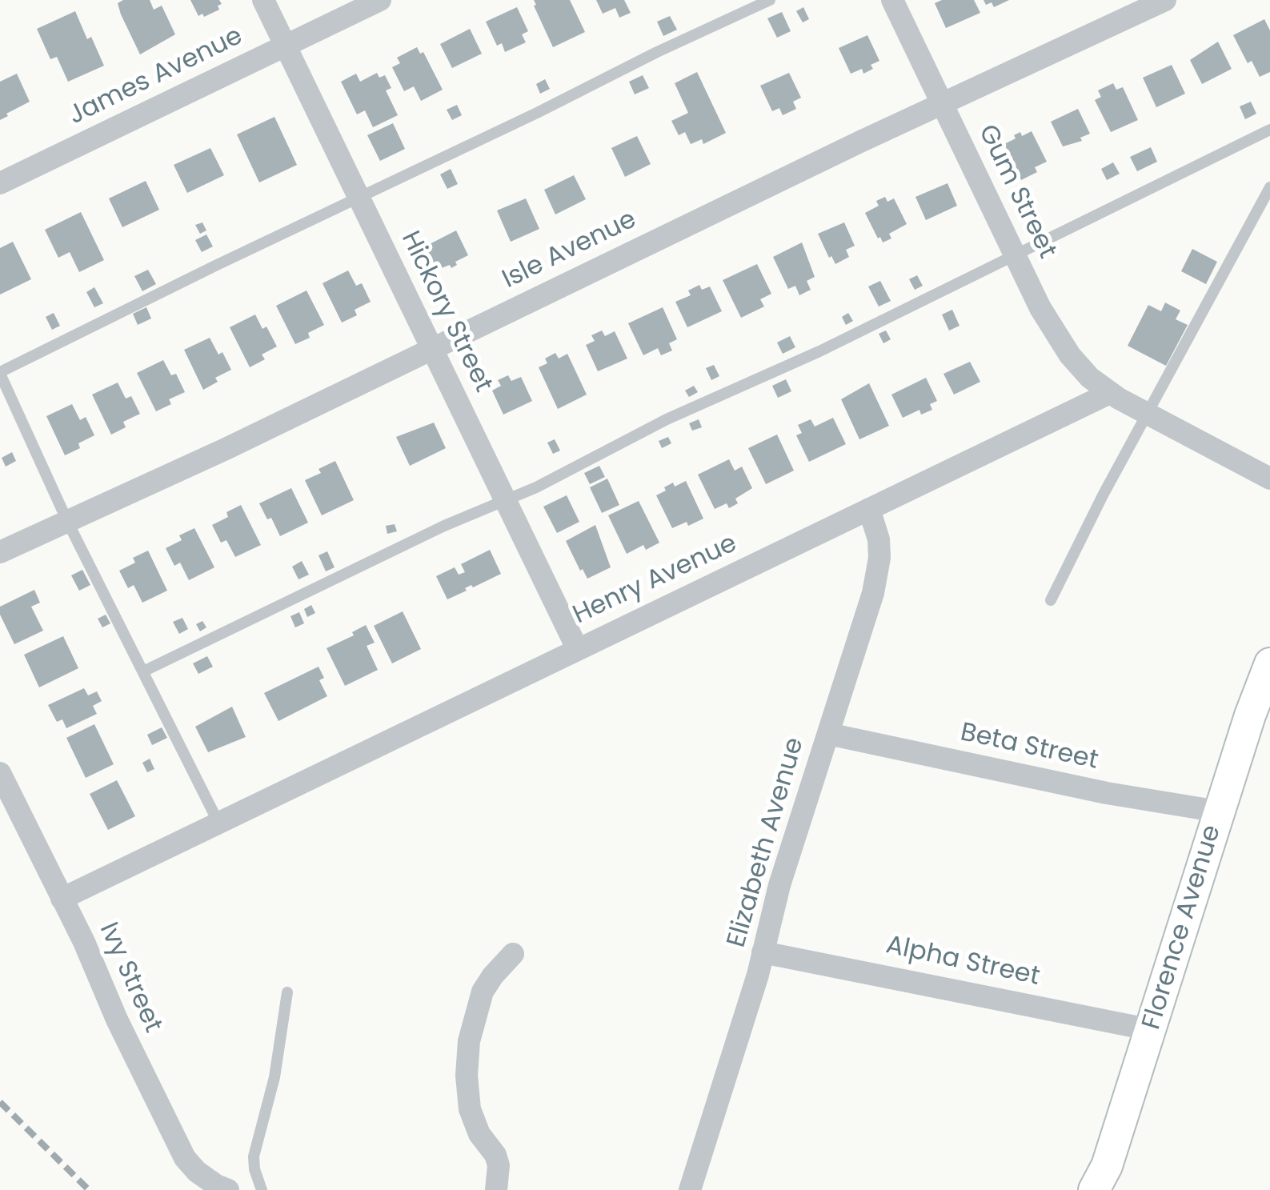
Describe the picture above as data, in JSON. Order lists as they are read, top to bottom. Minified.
{"streets":{"street":["James Avenue","Gum Street","Isle Avenue","Hickory Street","Henry Avenue","Beta Street","Elizabeth Avenue","Florence Avenue","Alpha Street","Ivy Street"]},"crossings":[["James Avenue","Hickory Street"],["Gum Street","Isle Avenue"],["Gum Street","Henry Avenue"],["Isle Avenue","Hickory Street"],["Hickory Street","Henry Avenue"],["Henry Avenue","Elizabeth Avenue"],["Henry Avenue","Ivy Street"],["Beta Street","Elizabeth Avenue"],["Beta Street","Florence Avenue"],["Elizabeth Avenue","Alpha Street"],["Florence Avenue","Alpha Street"]]}
